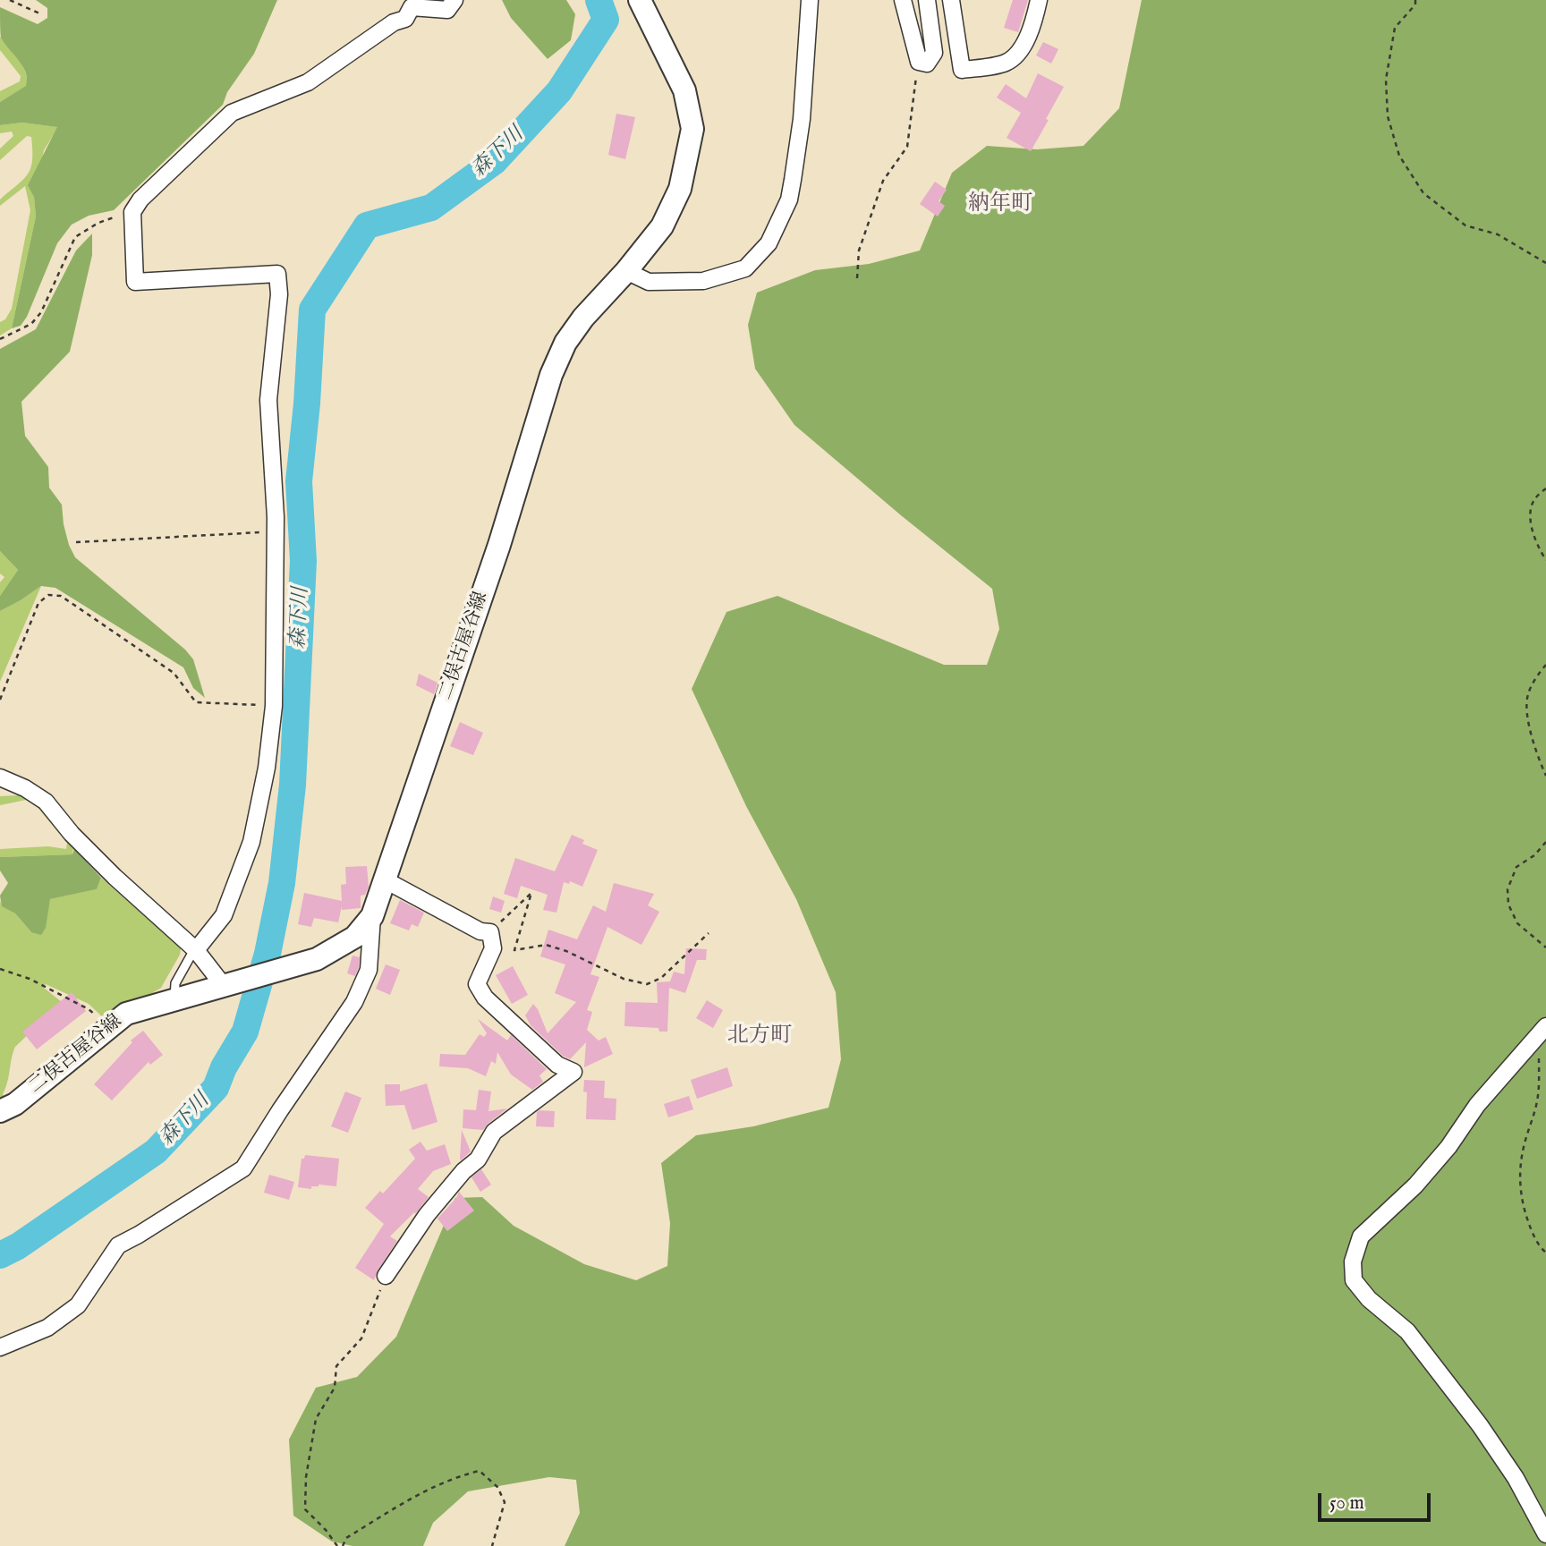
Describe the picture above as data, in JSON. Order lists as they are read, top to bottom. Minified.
{"streets":{"main road":["二俣古屋谷線"]},"districts":["納年町","北方町"],"water":["森下川"],"scale_bar":"50 m"}
